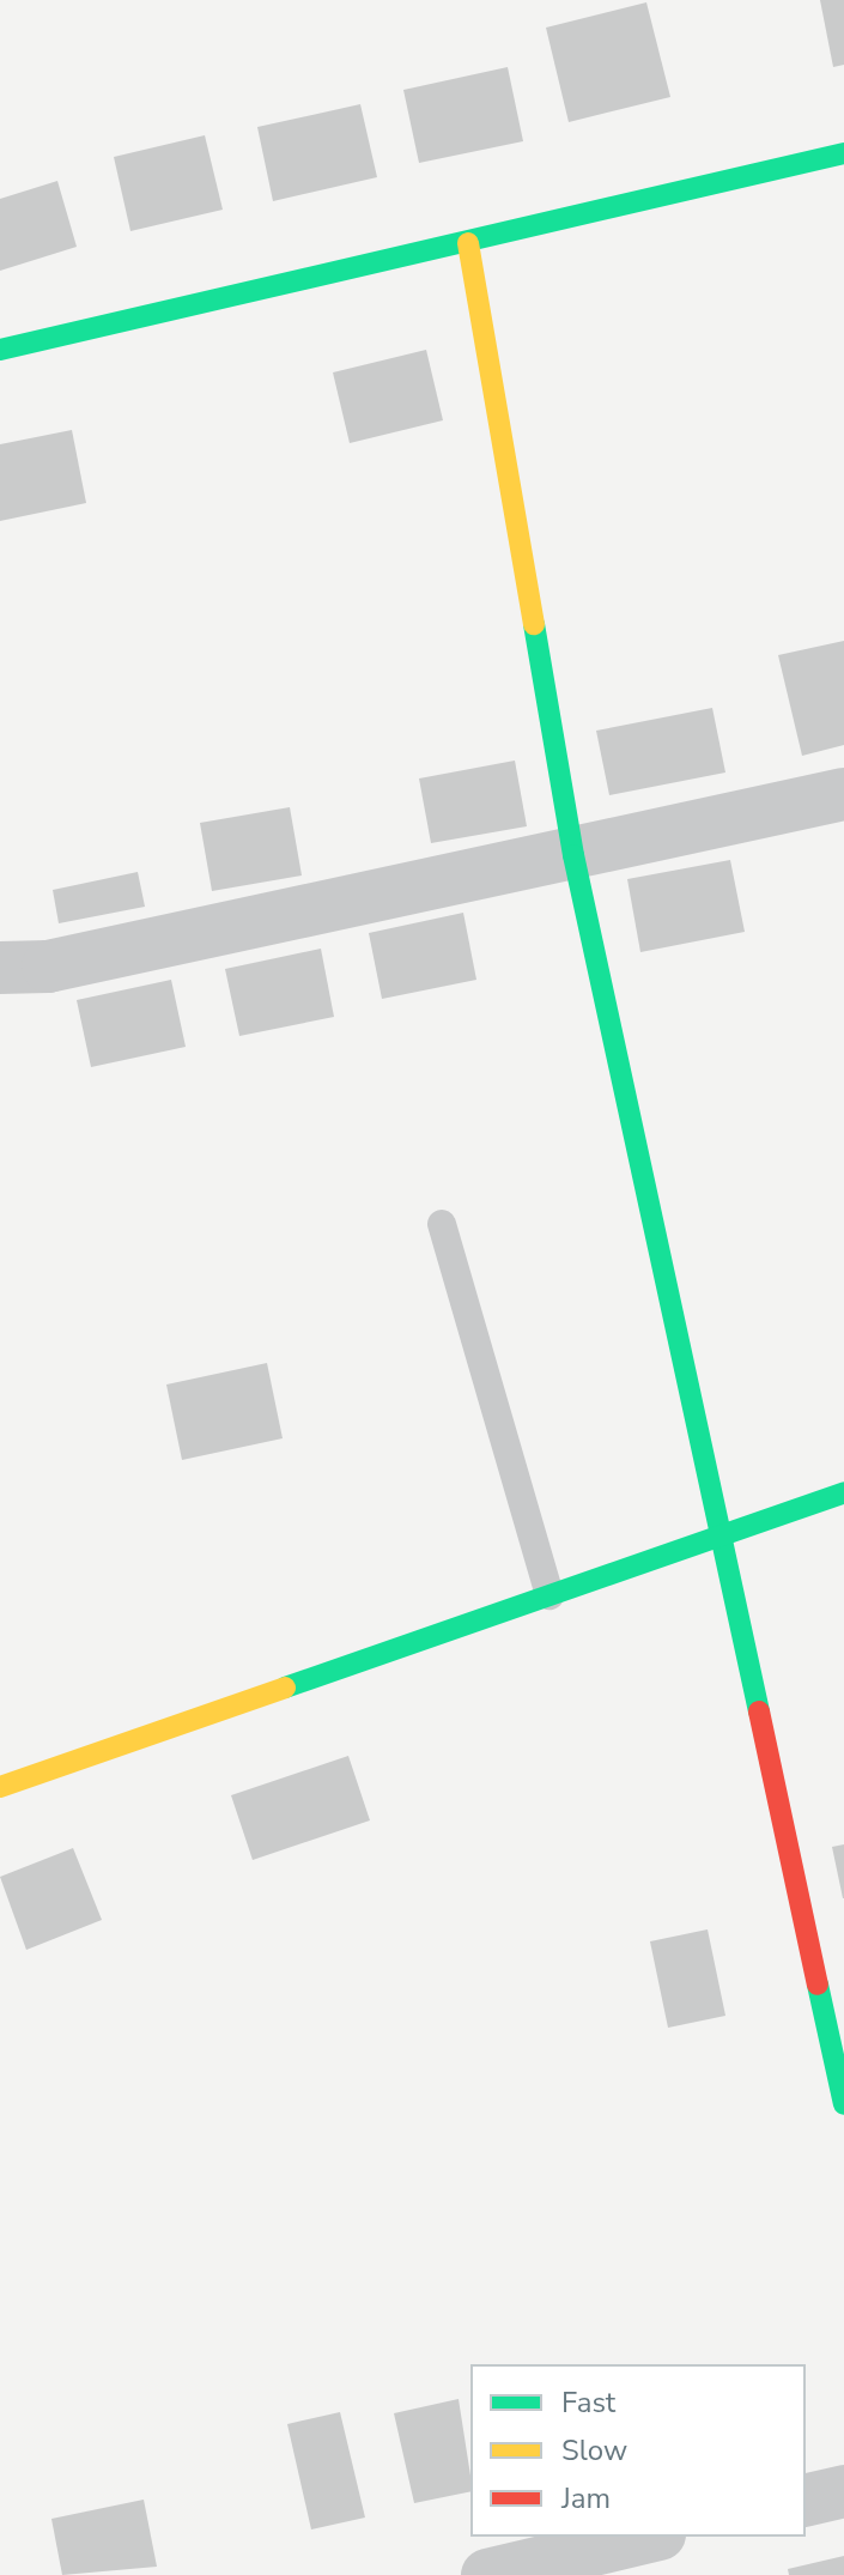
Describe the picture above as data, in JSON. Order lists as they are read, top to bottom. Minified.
{"legend":["Fast","Slow","Jam"]}
